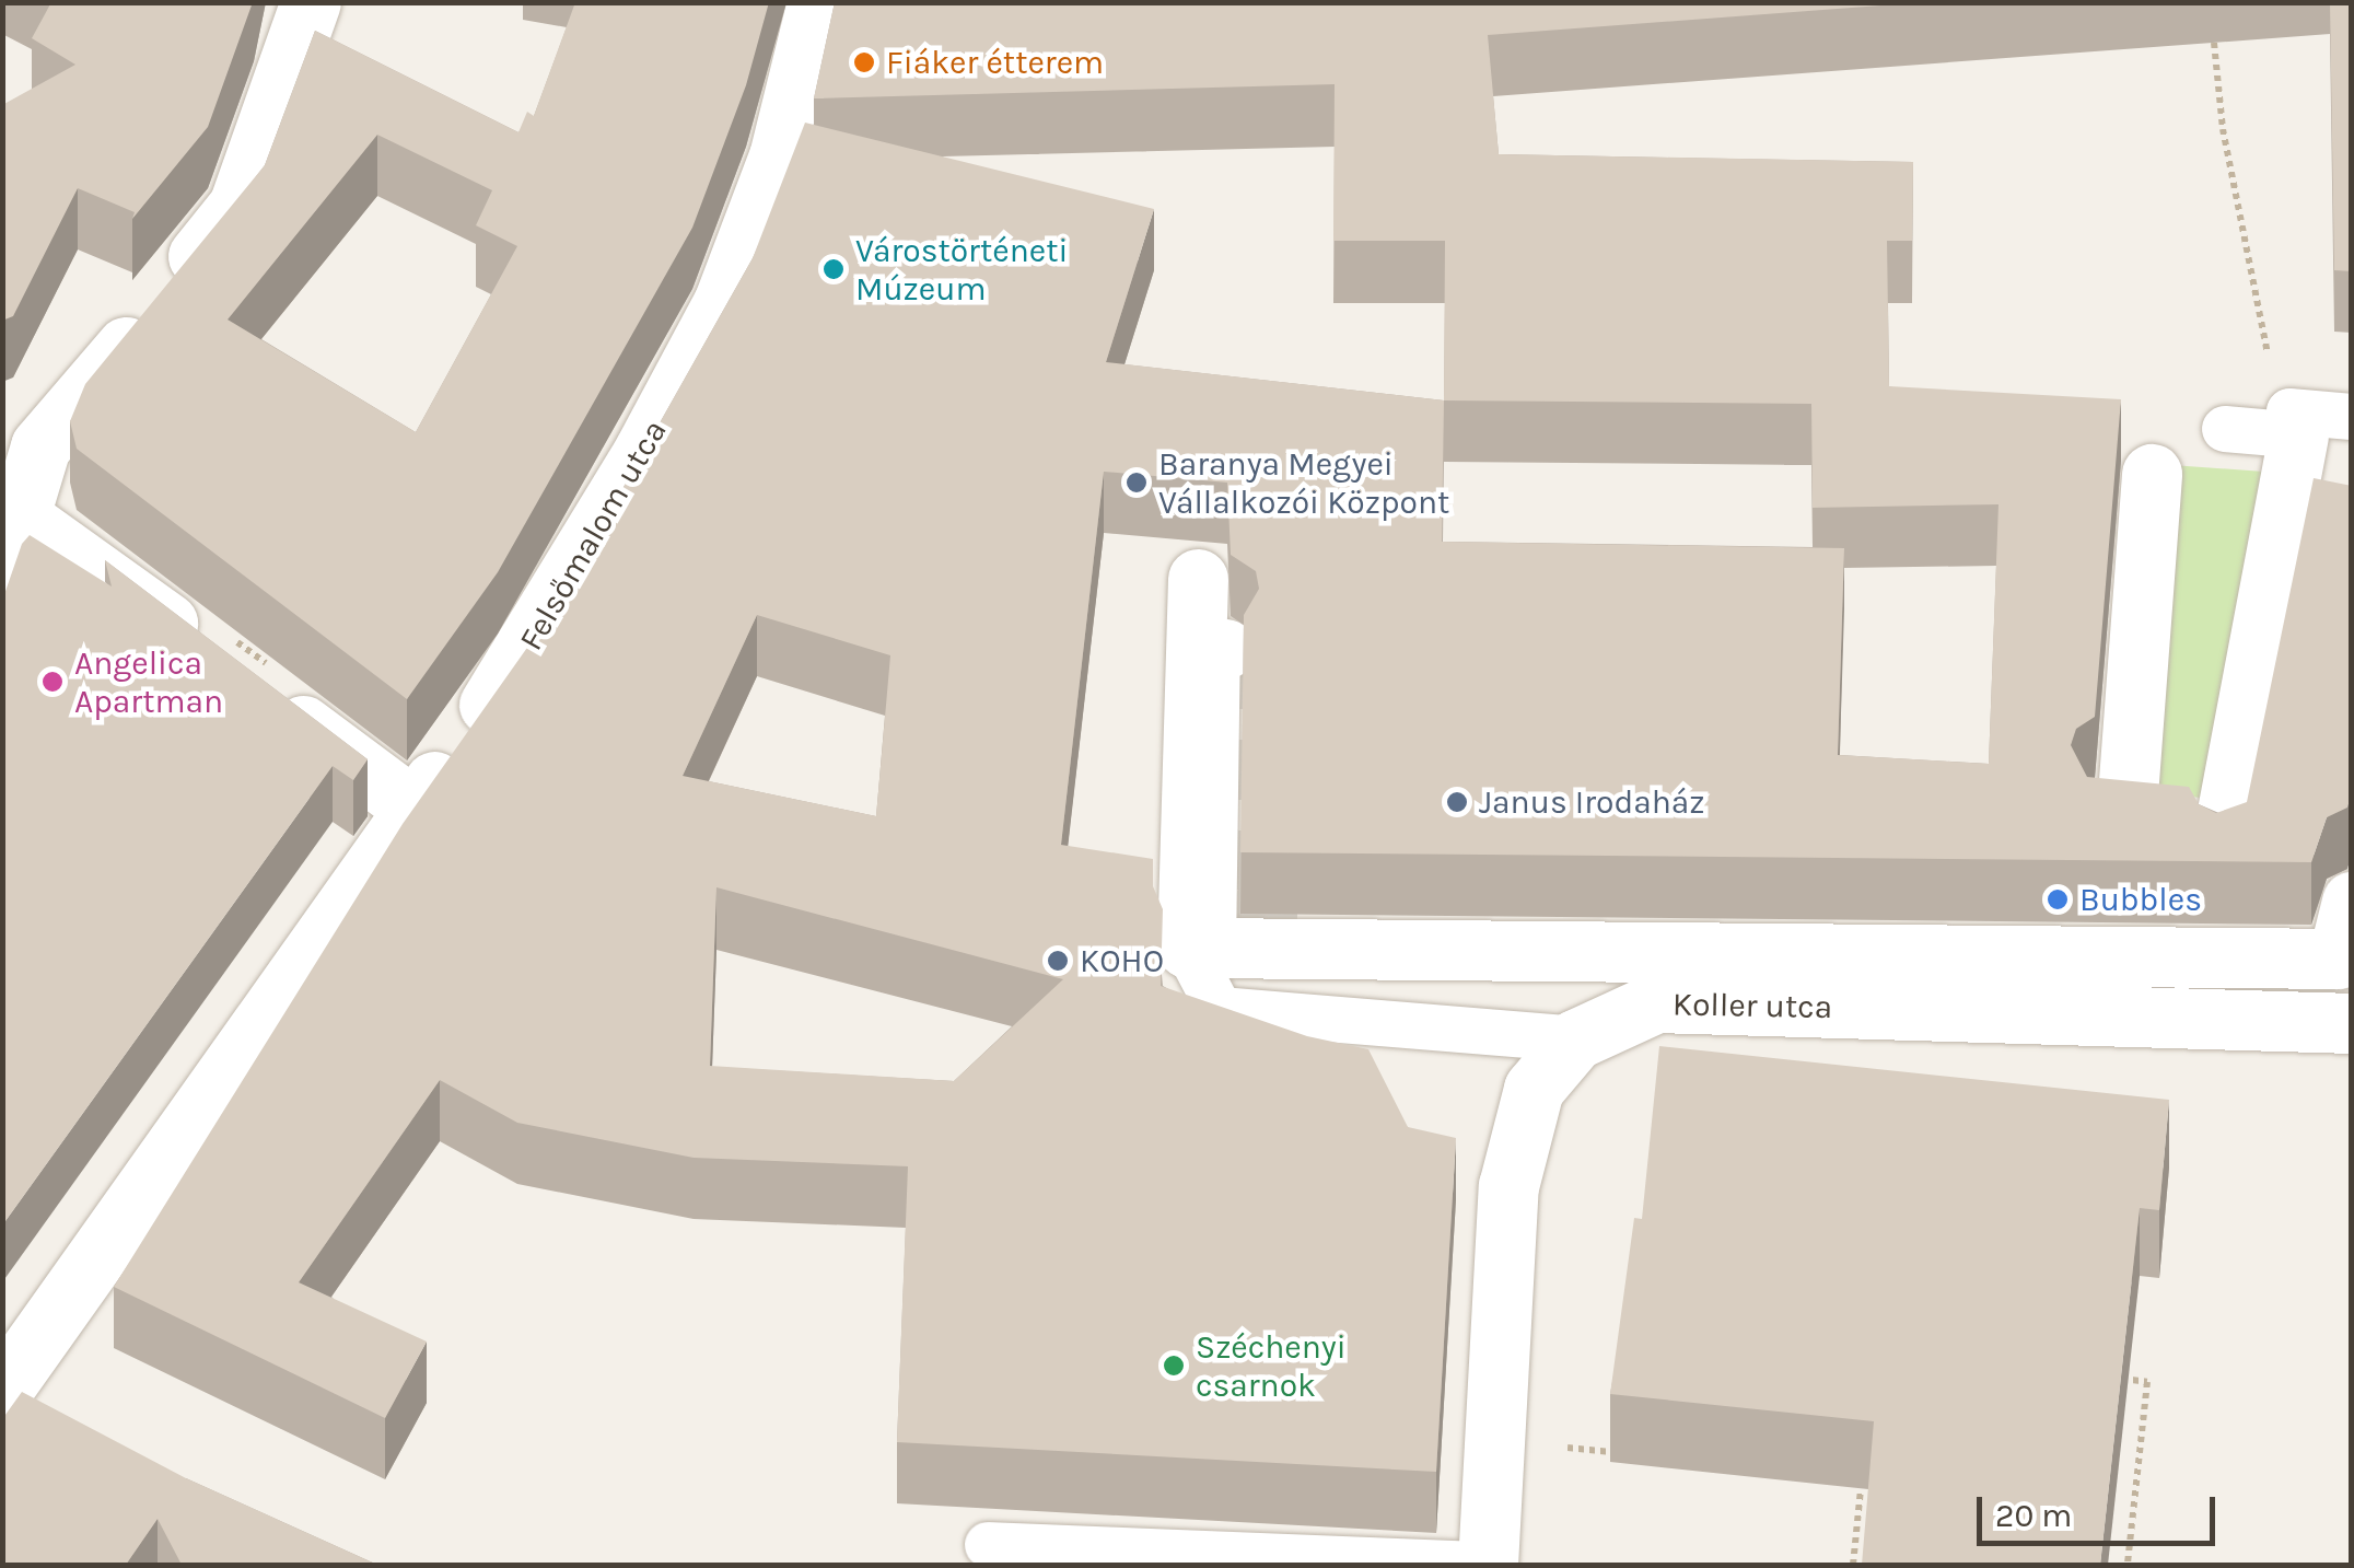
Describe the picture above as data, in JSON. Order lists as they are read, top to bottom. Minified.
{"streets":{"street":["Felsőmalom utca","Koller utca"]},"places":["Fiáker étterem","Várostörténeti Múzeum","Baranya Megyei Vállalkozói Központ","Angelica Apartman","Janus Irodaház","Bubbles","KOHO","Széchenyi csarnok"],"scale_bar":"20 m"}
